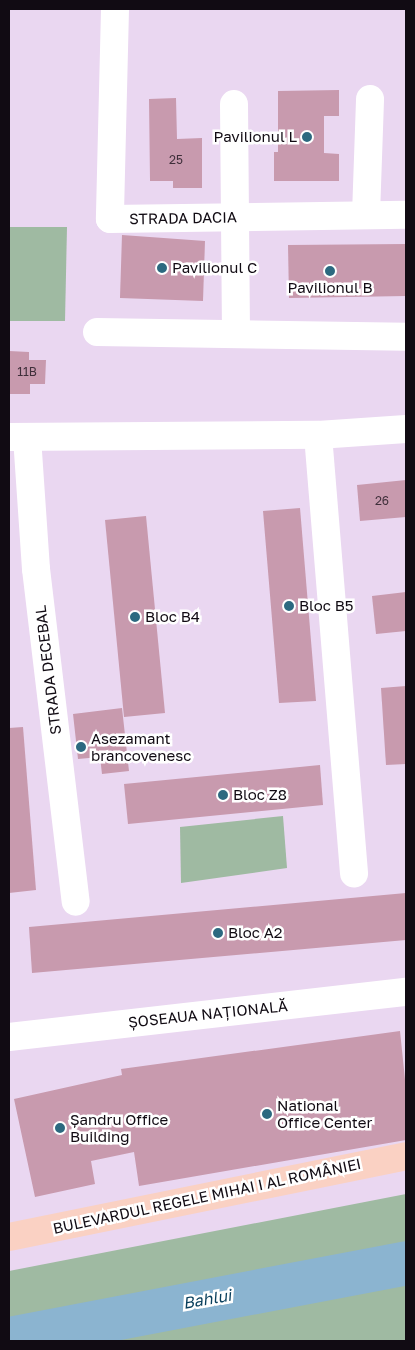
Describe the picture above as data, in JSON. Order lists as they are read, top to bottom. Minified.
{"streets":{"main road":["BULEVARDUL REGELE MIHAI I AL ROMÂNIEI"],"street":["STRADA DACIA","STRADA DECEBAL","ȘOSEAUA NAȚIONALĂ"]},"water":["Bahlui"],"places":["Pavilionul L","Pavilionul C","Pavilionul B","Bloc B5","Bloc B4","Asezamant brancovenesc","Bloc Z8","Bloc A2","National Office Center","Șandru Office Building"],"house_numbers":["25","11B","26"]}
